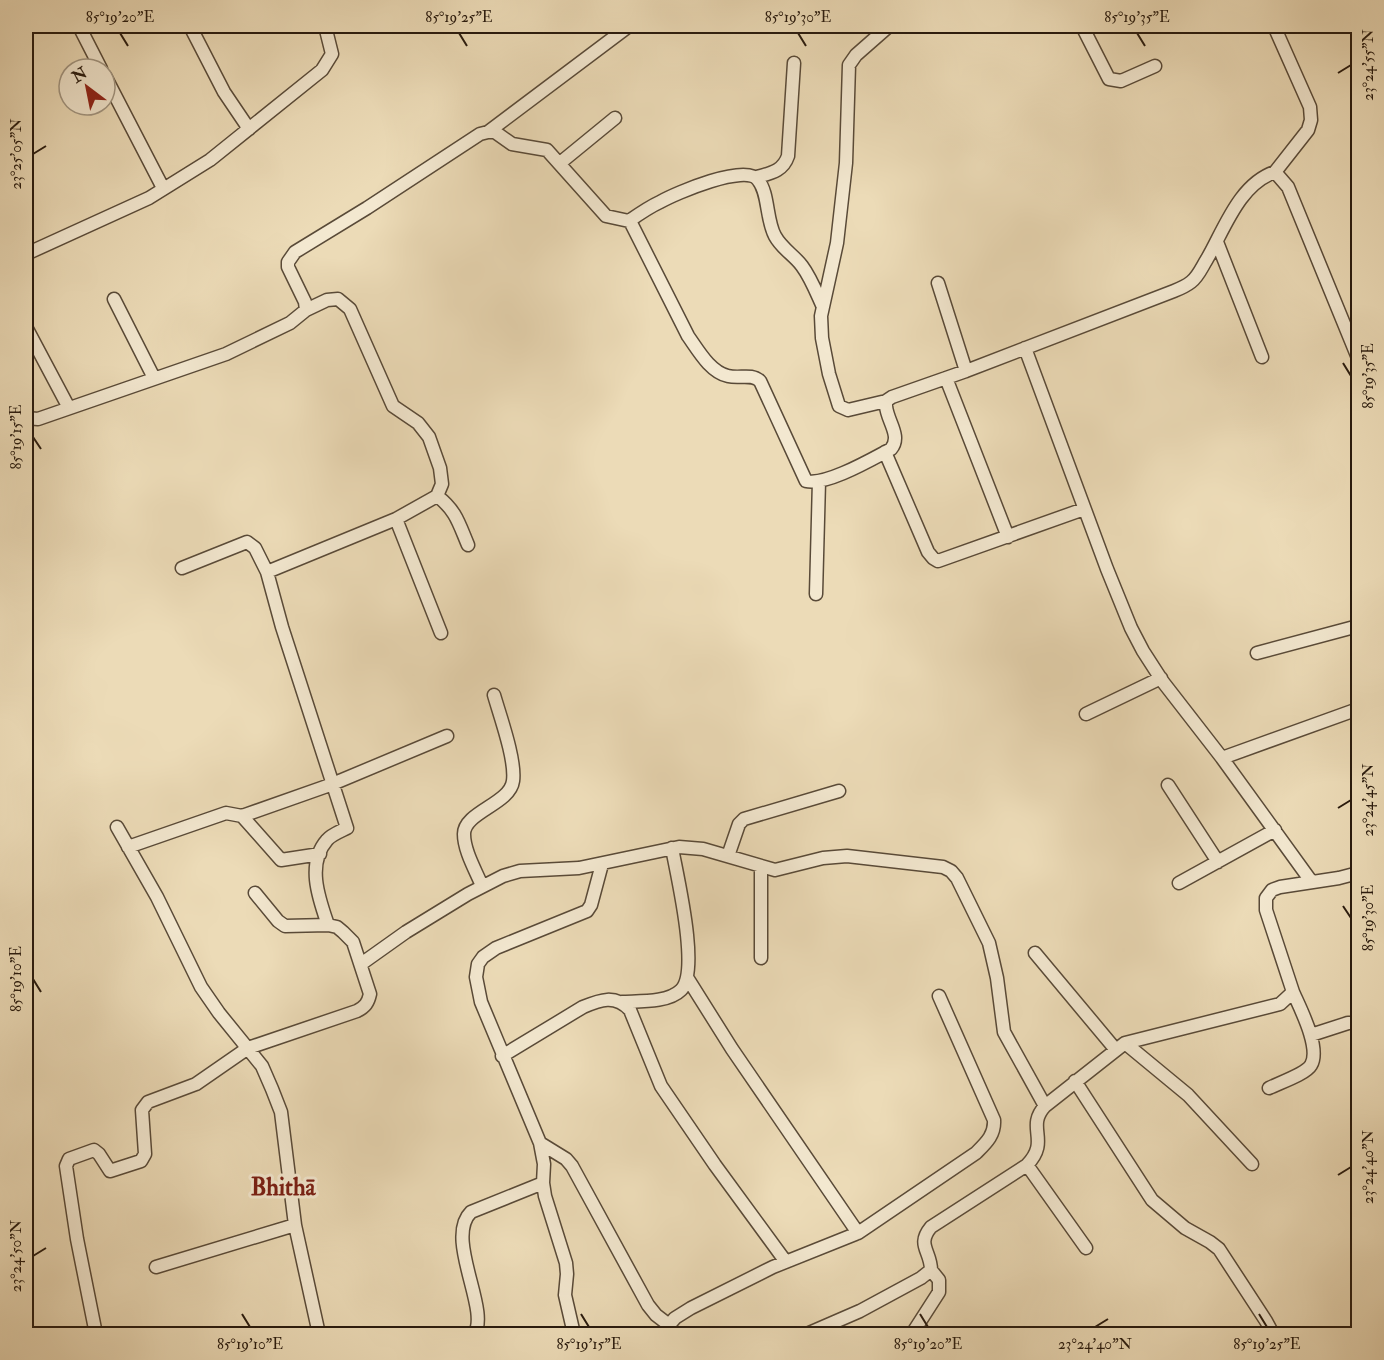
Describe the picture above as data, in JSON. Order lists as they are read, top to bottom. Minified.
{"districts":["Bhithā"],"north":"top left","coordinates":["85°19'20\"E","85°19'25\"E","85°19'30\"E","85°19'35\"E","23°24'55\"N","23°25'05\"N","85°19'15\"E","23°24'45\"N","85°19'10\"E","23°24'40\"N","23°24'50\"N"]}
